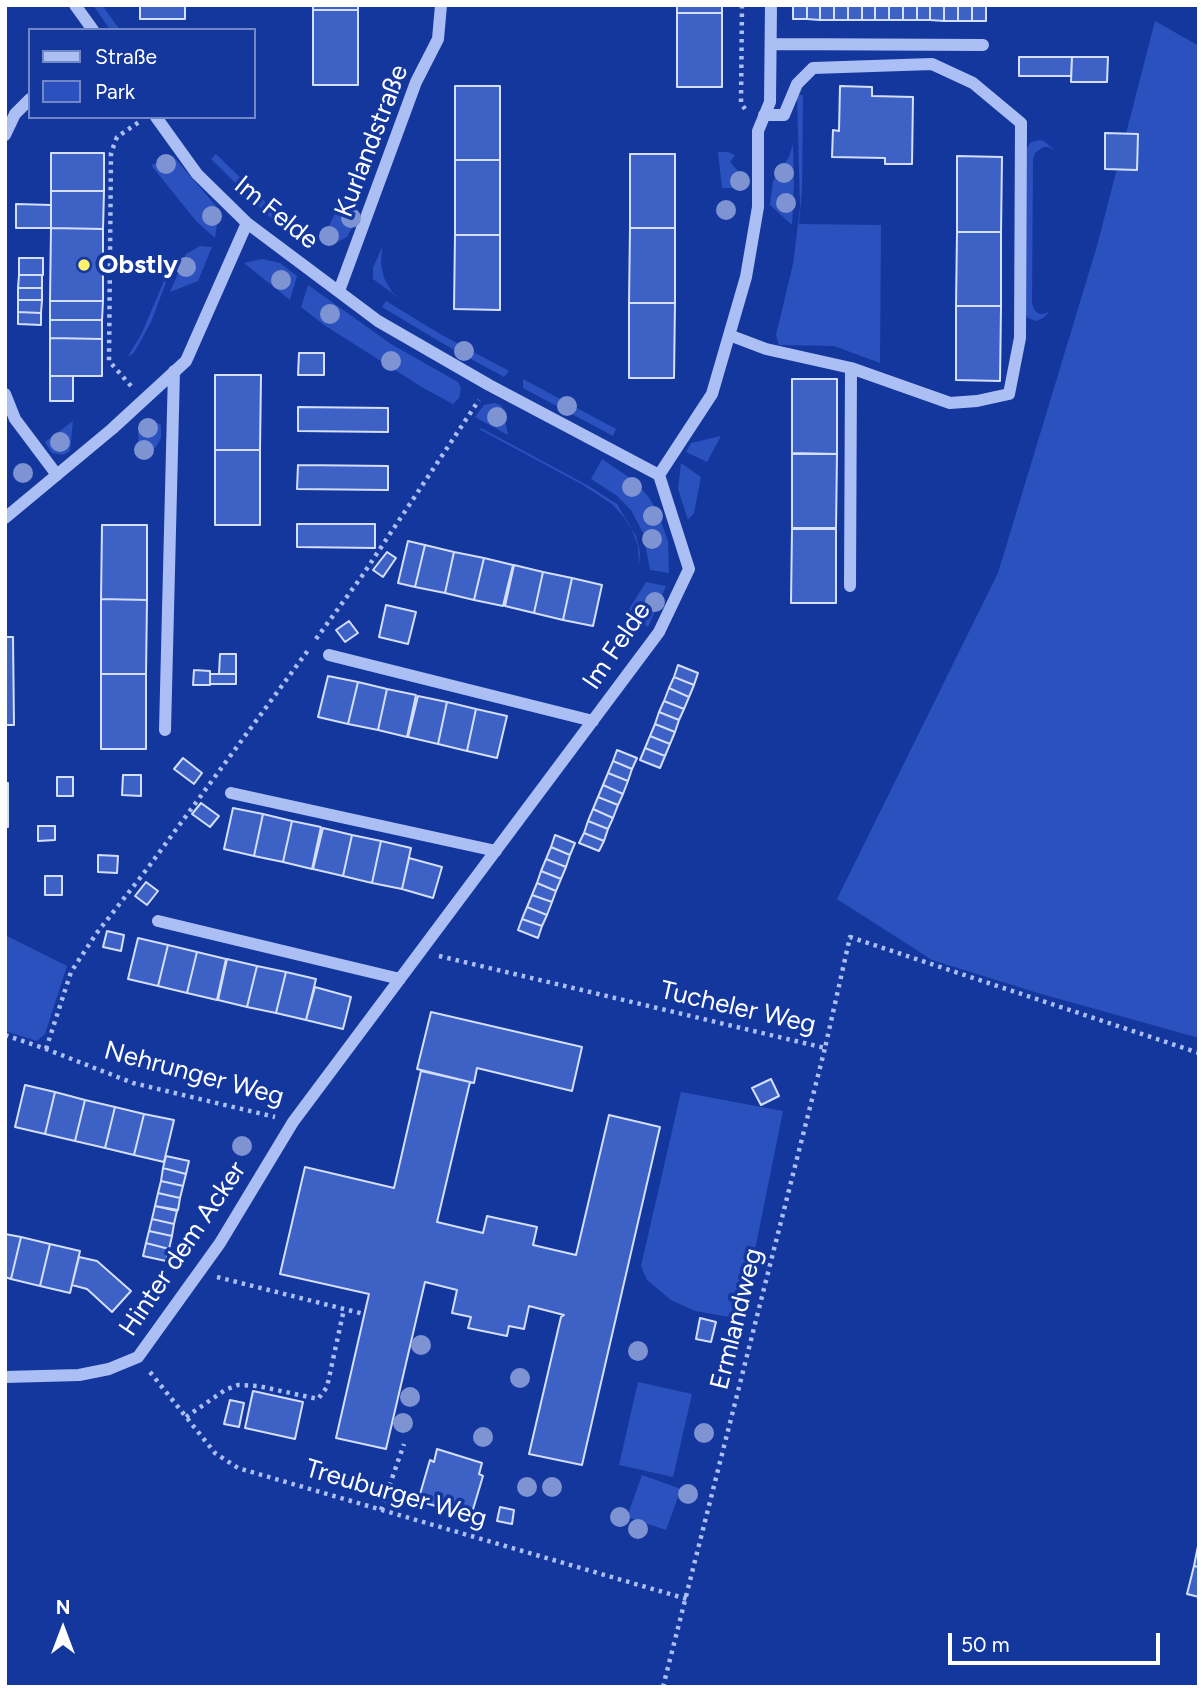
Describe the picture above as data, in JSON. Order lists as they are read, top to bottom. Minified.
{"streets":{"street":["Kurlandstraße","Im Felde","Hinter dem Acker"],"path":["Tucheler Weg","Nehrunger Weg","Ermlandweg","Treuburger Weg"]},"crossings":[["Kurlandstraße","Im Felde"],["Im Felde","Tucheler Weg"],["Im Felde","Nehrunger Weg"],["Im Felde","Hinter dem Acker"],["Tucheler Weg","Ermlandweg"],["Nehrunger Weg","Hinter dem Acker"],["Hinter dem Acker","Treuburger Weg"],["Ermlandweg","Treuburger Weg"]],"places":["Obstly"],"legend":["Straße","Park"],"scale_bar":"50 m","north":"top"}
